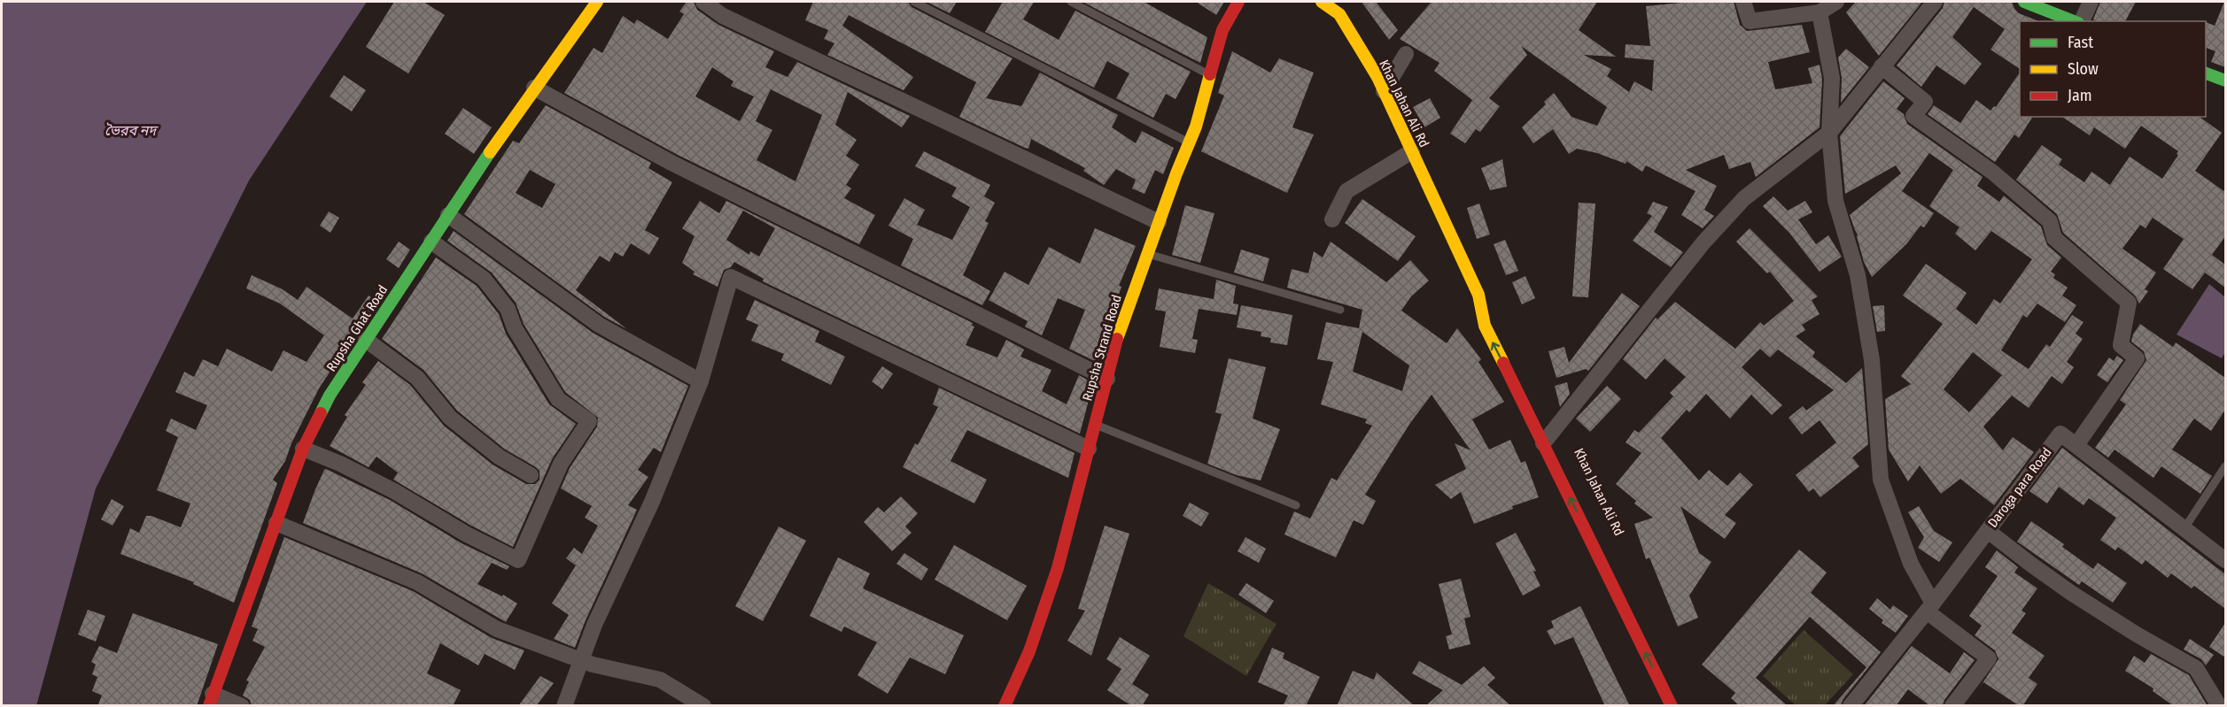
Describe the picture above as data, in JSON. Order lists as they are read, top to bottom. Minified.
{"streets":{"main road":["Khan Jahan Ali Rd","Rupsha Ghat Road","Rupsha Strand Road"],"street":["Daroga para Road"]},"one_way":["Khan Jahan Ali Rd"],"water":["ভৈরব নদ"],"legend":["Fast","Slow","Jam"]}
